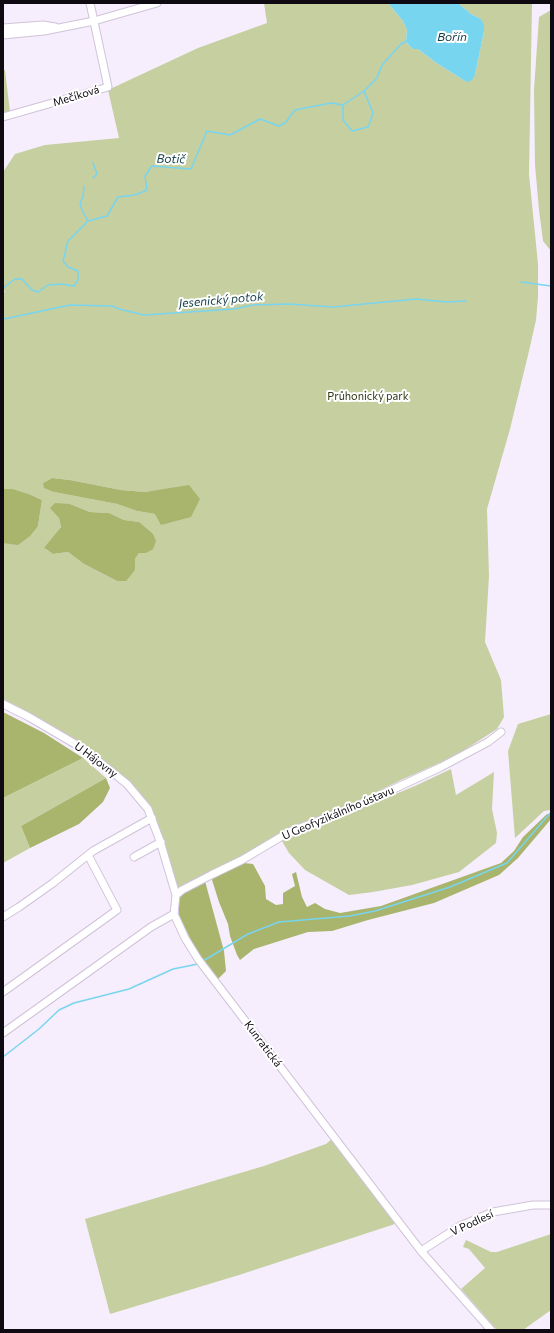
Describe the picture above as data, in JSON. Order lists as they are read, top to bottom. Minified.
{"streets":{"street":["Mečíková","U Hájovny","U Geofyzikálního ústavu","Kunratická","V Podlesí"]},"crossings":[["U Hájovny","U Geofyzikálního ústavu"],["U Hájovny","Kunratická"],["Kunratická","V Podlesí"]],"water":["Bořín","Botič","Jesenický potok"],"parks":["Průhonický park"]}
